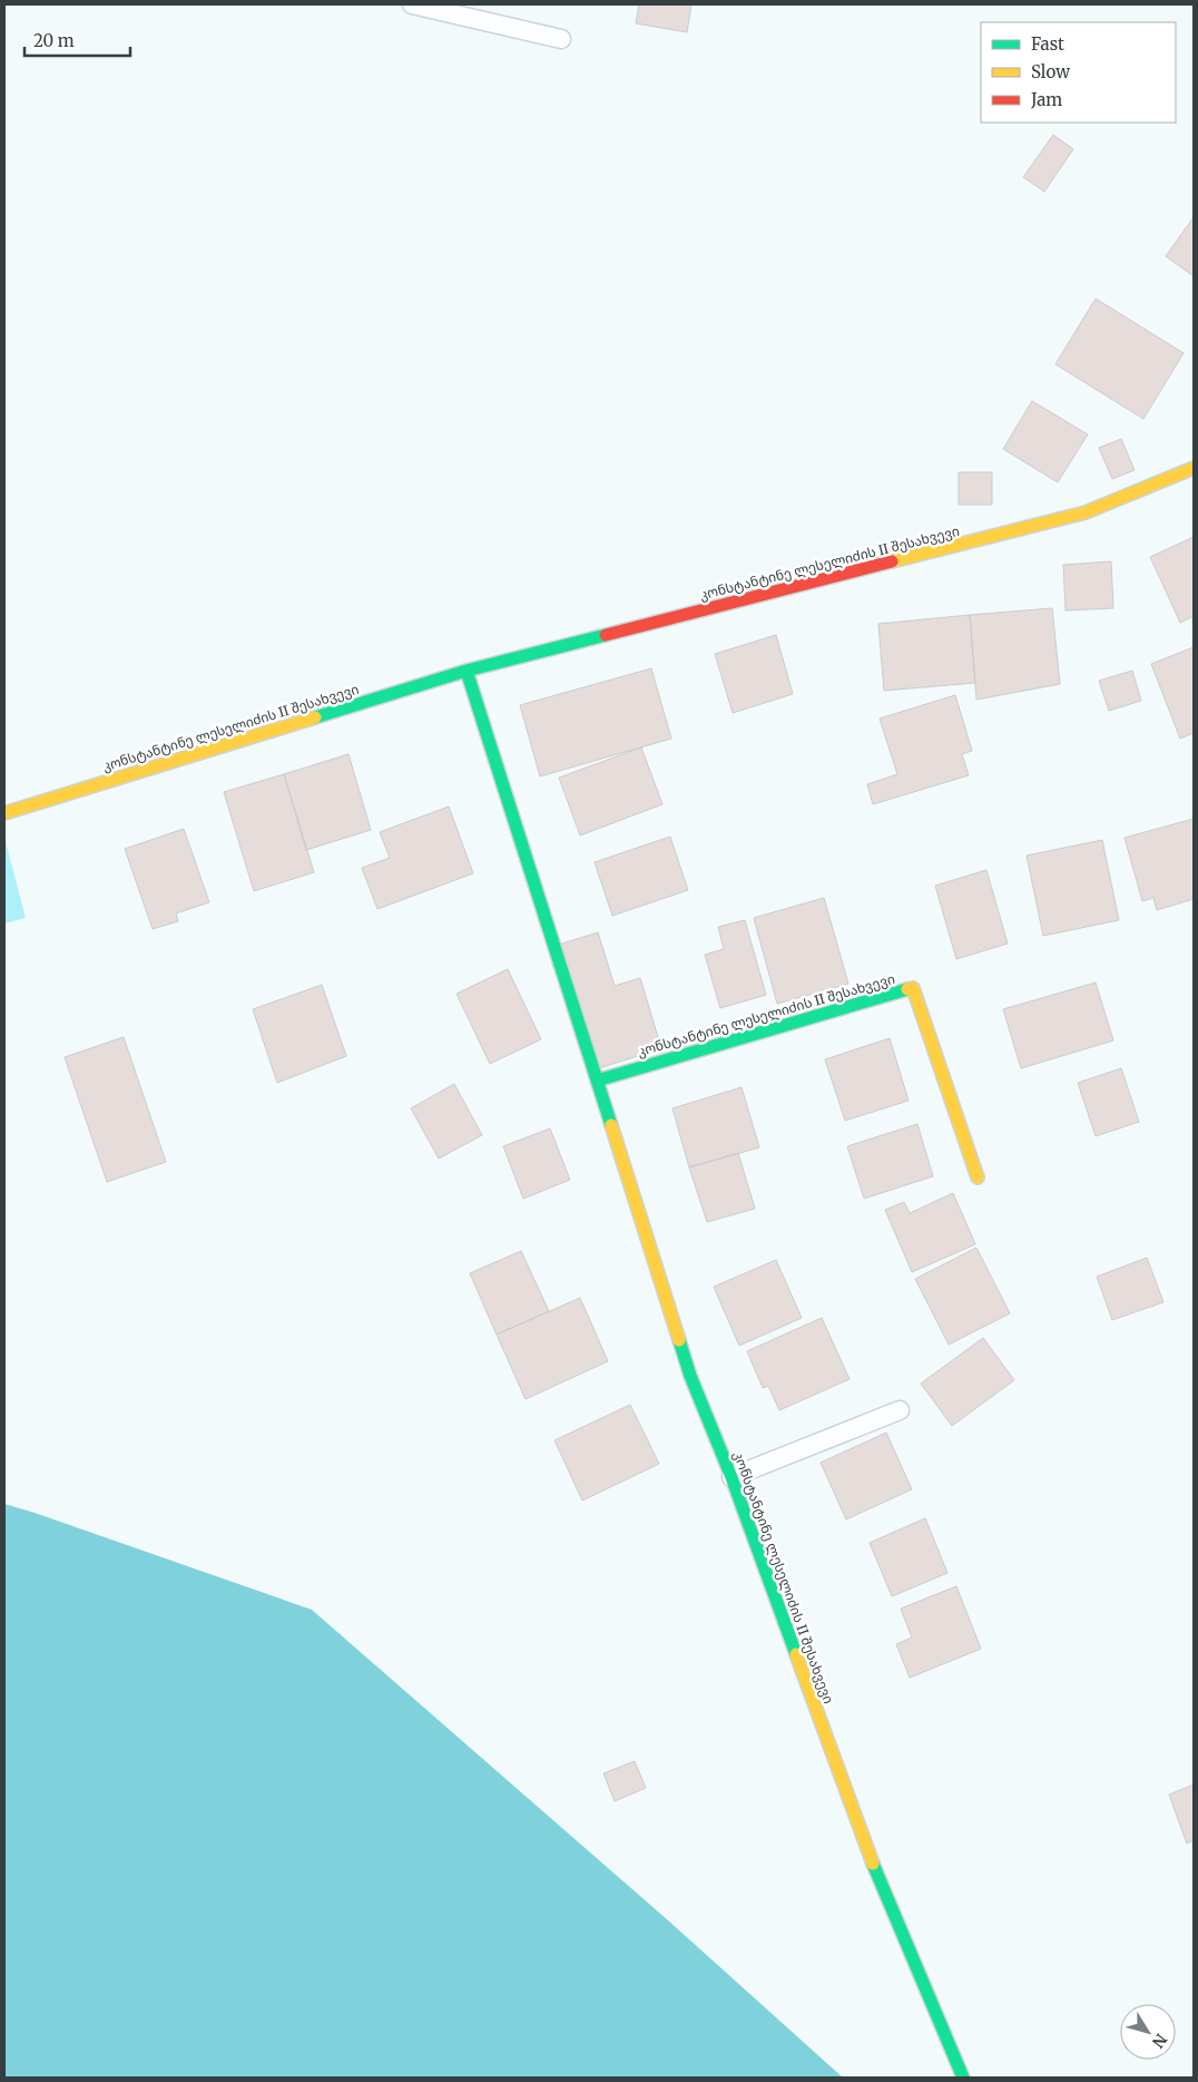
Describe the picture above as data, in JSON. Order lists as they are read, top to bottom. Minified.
{"streets":{"street":["კონსტანტინე ლესელიძის II შესახვევი"]},"legend":["Fast","Slow","Jam"],"scale_bar":"20 m","north":"bottom right"}
